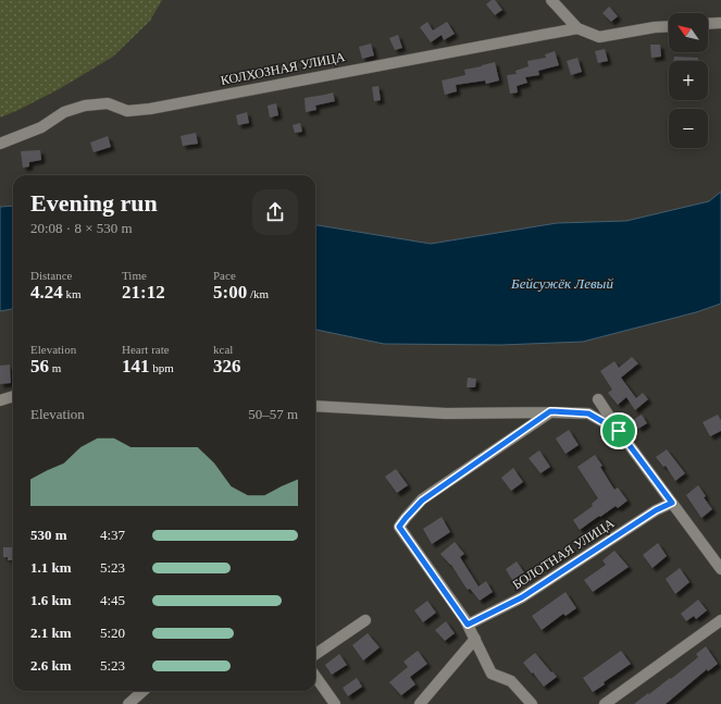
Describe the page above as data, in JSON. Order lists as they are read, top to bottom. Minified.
{"streets":{"street":["КОЛХОЗНАЯ УЛИЦА","БОЛОТНАЯ УЛИЦА"]},"water":["Бейсужёк Левый"],"north":"top left","page":{"map_buttons":["+","−"],"heading":["Evening run","20:08 · 8 × 530 m"],"stats":[["Distance","4.24 km"],["Time","21:12"],["Pace","5:00 /km"],["Elevation","56 m"],["Heart rate","141 bpm"],["kcal","326"]],"chart":["Elevation","50–57 m"],"list":[{"name":"530 m","note":"4:37"},{"name":"1.1 km","note":"5:23"},{"name":"1.6 km","note":"4:45"},{"name":"2.1 km","note":"5:20"},{"name":"2.6 km","note":"5:23"}]}}
